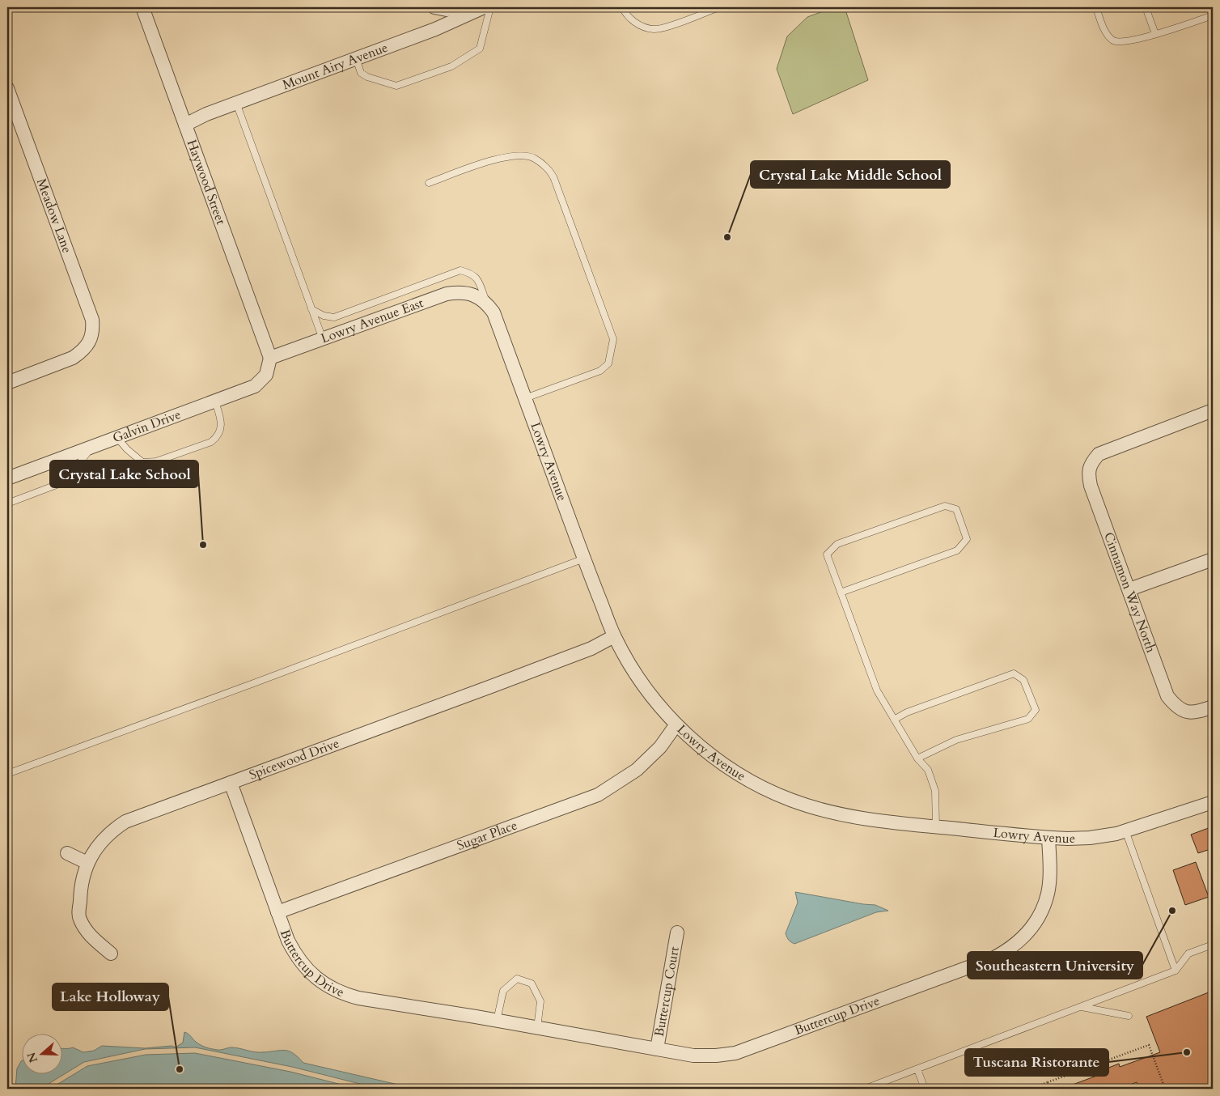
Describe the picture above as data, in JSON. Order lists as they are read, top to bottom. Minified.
{"streets":{"street":["Mount Airy Avenue","Haywood Street","Meadow Lane","Lowry Avenue East","Galvin Drive","Lowry Avenue","Cinnamon Way North","Spicewood Drive","Sugar Place","Buttercup Drive","Buttercup Court"]},"crossings":[["Mount Airy Avenue","Haywood Street"],["Haywood Street","Lowry Avenue East"],["Haywood Street","Galvin Drive"],["Lowry Avenue East","Galvin Drive"],["Lowry Avenue East","Lowry Avenue"],["Lowry Avenue","Spicewood Drive"],["Lowry Avenue","Sugar Place"],["Lowry Avenue","Buttercup Drive"],["Spicewood Drive","Buttercup Drive"],["Sugar Place","Buttercup Drive"],["Buttercup Drive","Buttercup Court"]],"places":["Crystal Lake Middle School","Crystal Lake School","Southeastern University","Tuscana Ristorante","Lake Holloway"],"north":"left"}
